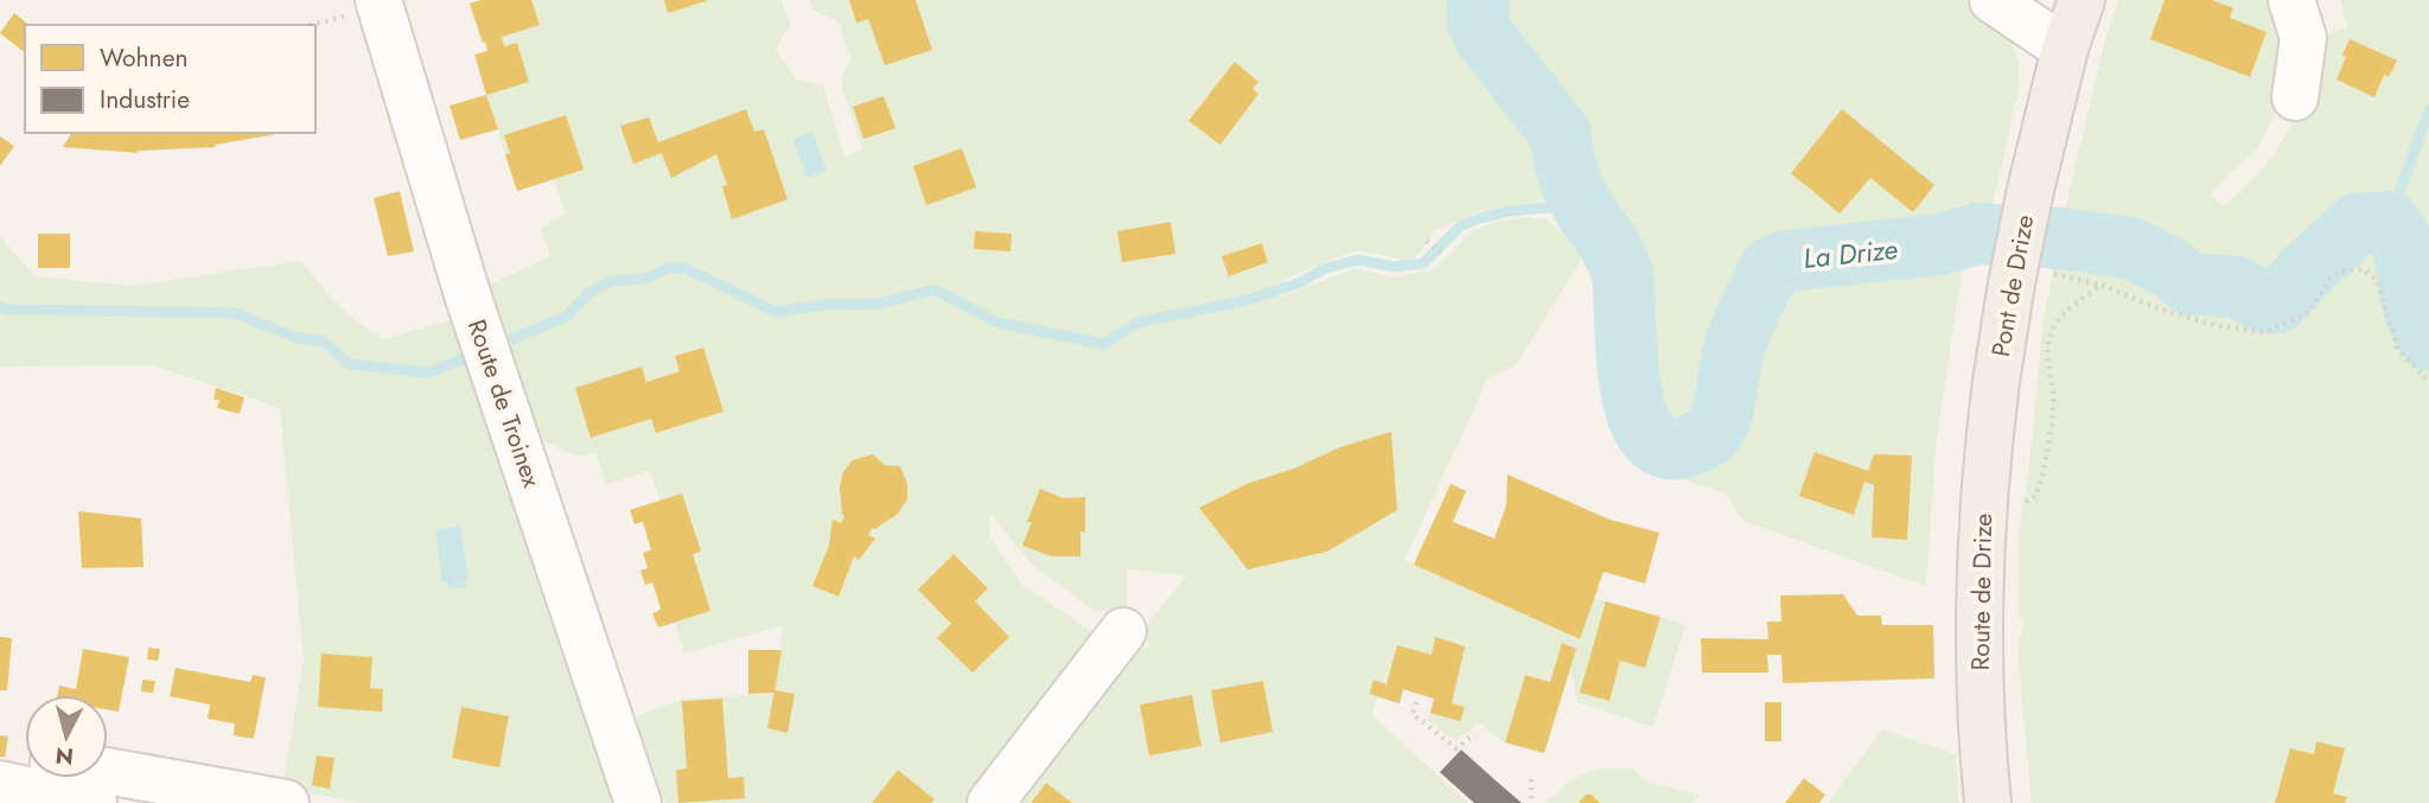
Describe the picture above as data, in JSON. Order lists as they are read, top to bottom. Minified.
{"streets":{"main road":["Pont de Drize","Route de Drize"],"street":["Route de Troinex"]},"crossings":[["Pont de Drize","Route de Drize"]],"water":["La Drize"],"legend":["Wohnen","Industrie"],"north":"bottom"}
